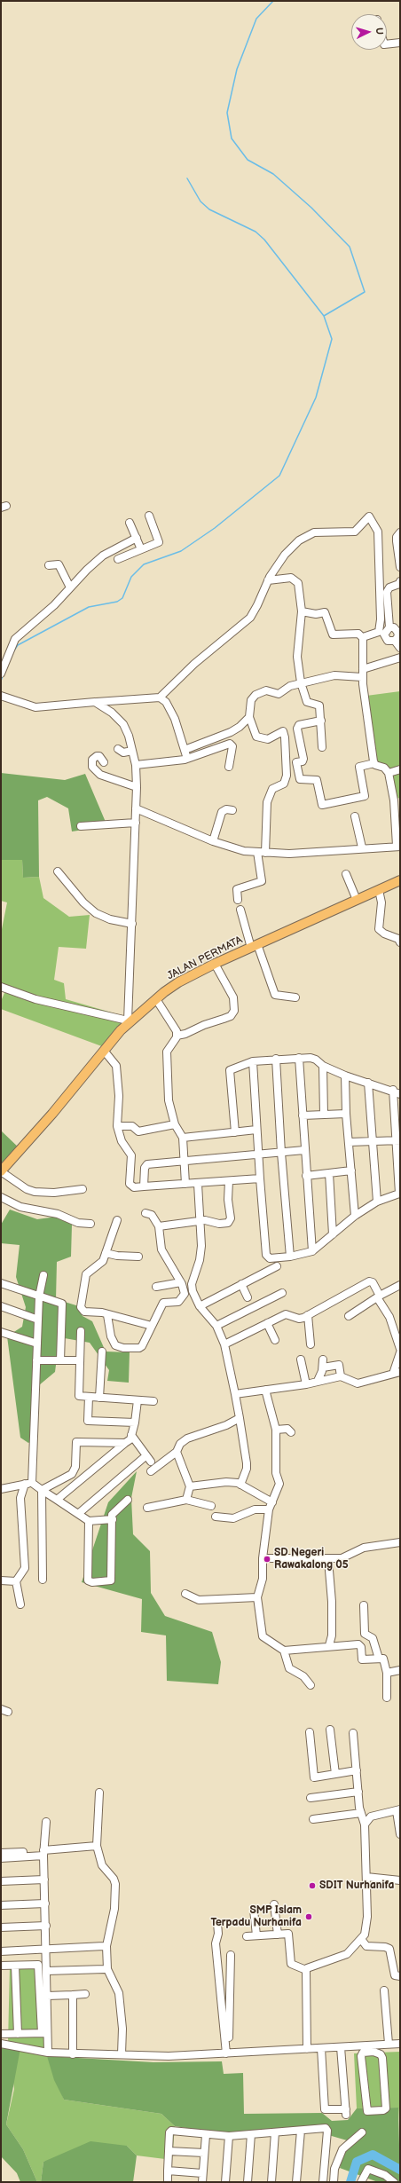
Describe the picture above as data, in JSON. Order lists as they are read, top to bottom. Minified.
{"streets":{"main road":["JALAN PERMATA"]},"places":["SD Negeri Rawakalong 05","SDIT Nurhanifa","SMP Islam Terpadu Nurhanifa"],"north":"right"}
